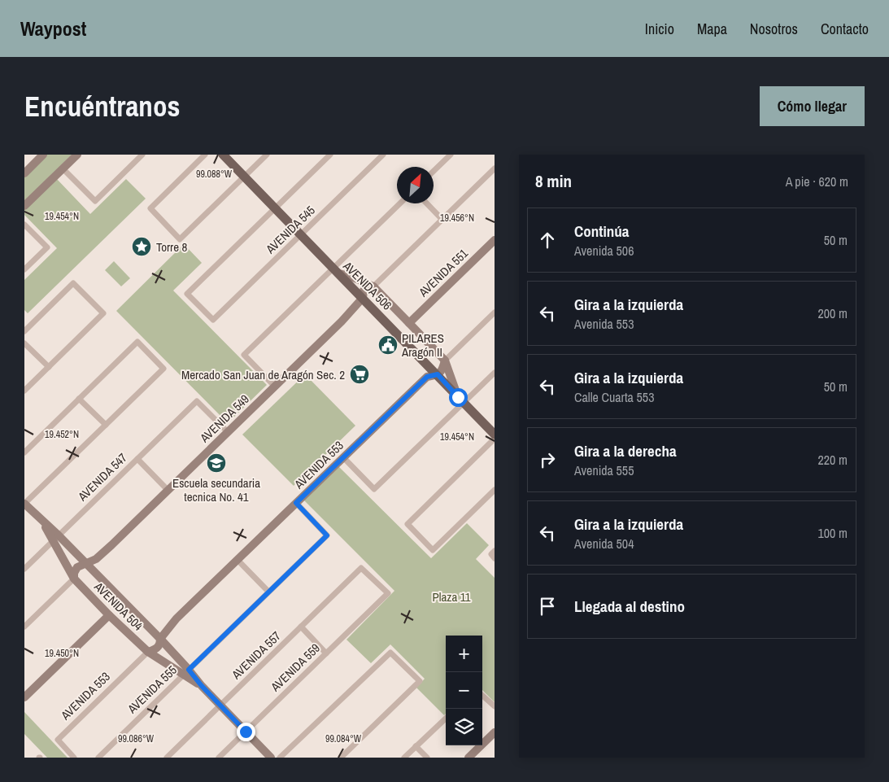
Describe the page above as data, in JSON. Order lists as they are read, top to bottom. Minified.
{"streets":{"main road":["AVENIDA 506"],"street":["AVENIDA 545","AVENIDA 551","AVENIDA 549","AVENIDA 553","AVENIDA 547","AVENIDA 504","AVENIDA 557","AVENIDA 559","AVENIDA 555"]},"crossings":[["AVENIDA 545","AVENIDA 506"],["AVENIDA 506","AVENIDA 549"],["AVENIDA 506","AVENIDA 553"],["AVENIDA 549","AVENIDA 547"],["AVENIDA 549","AVENIDA 504"],["AVENIDA 553","AVENIDA 504"],["AVENIDA 553","AVENIDA 555"],["AVENIDA 547","AVENIDA 504"],["AVENIDA 504","AVENIDA 557"],["AVENIDA 504","AVENIDA 559"],["AVENIDA 504","AVENIDA 555"],["AVENIDA 557","AVENIDA 559"]],"parks":["Plaza 11"],"places":{"place":["Torre 8"],"public building":["PILARES Aragón II"],"supermarket":["Mercado San Juan de Aragón Sec. 2"],"school or university":["Escuela secundaria tecnica No. 41"]},"north":"top right","page":{"header":"Waypost","nav":["Inicio","Mapa","Nosotros","Contacto"],"buttons":"Cómo llegar","title":"Encuéntranos","heading":["8 min","A pie · 620 m"],"list":[["Continúa","Avenida 506","50 m"],["Gira a la izquierda","Avenida 553","200 m"],["Gira a la izquierda","Calle Cuarta 553","50 m"],["Gira a la derecha","Avenida 555","220 m"],["Gira a la izquierda","Avenida 504","100 m"],"Llegada al destino"],"map_buttons":["+","−"]},"coordinates":["99.088°W","19.454°N","19.456°N","19.452°N","19.450°N","99.086°W","99.084°W"]}
